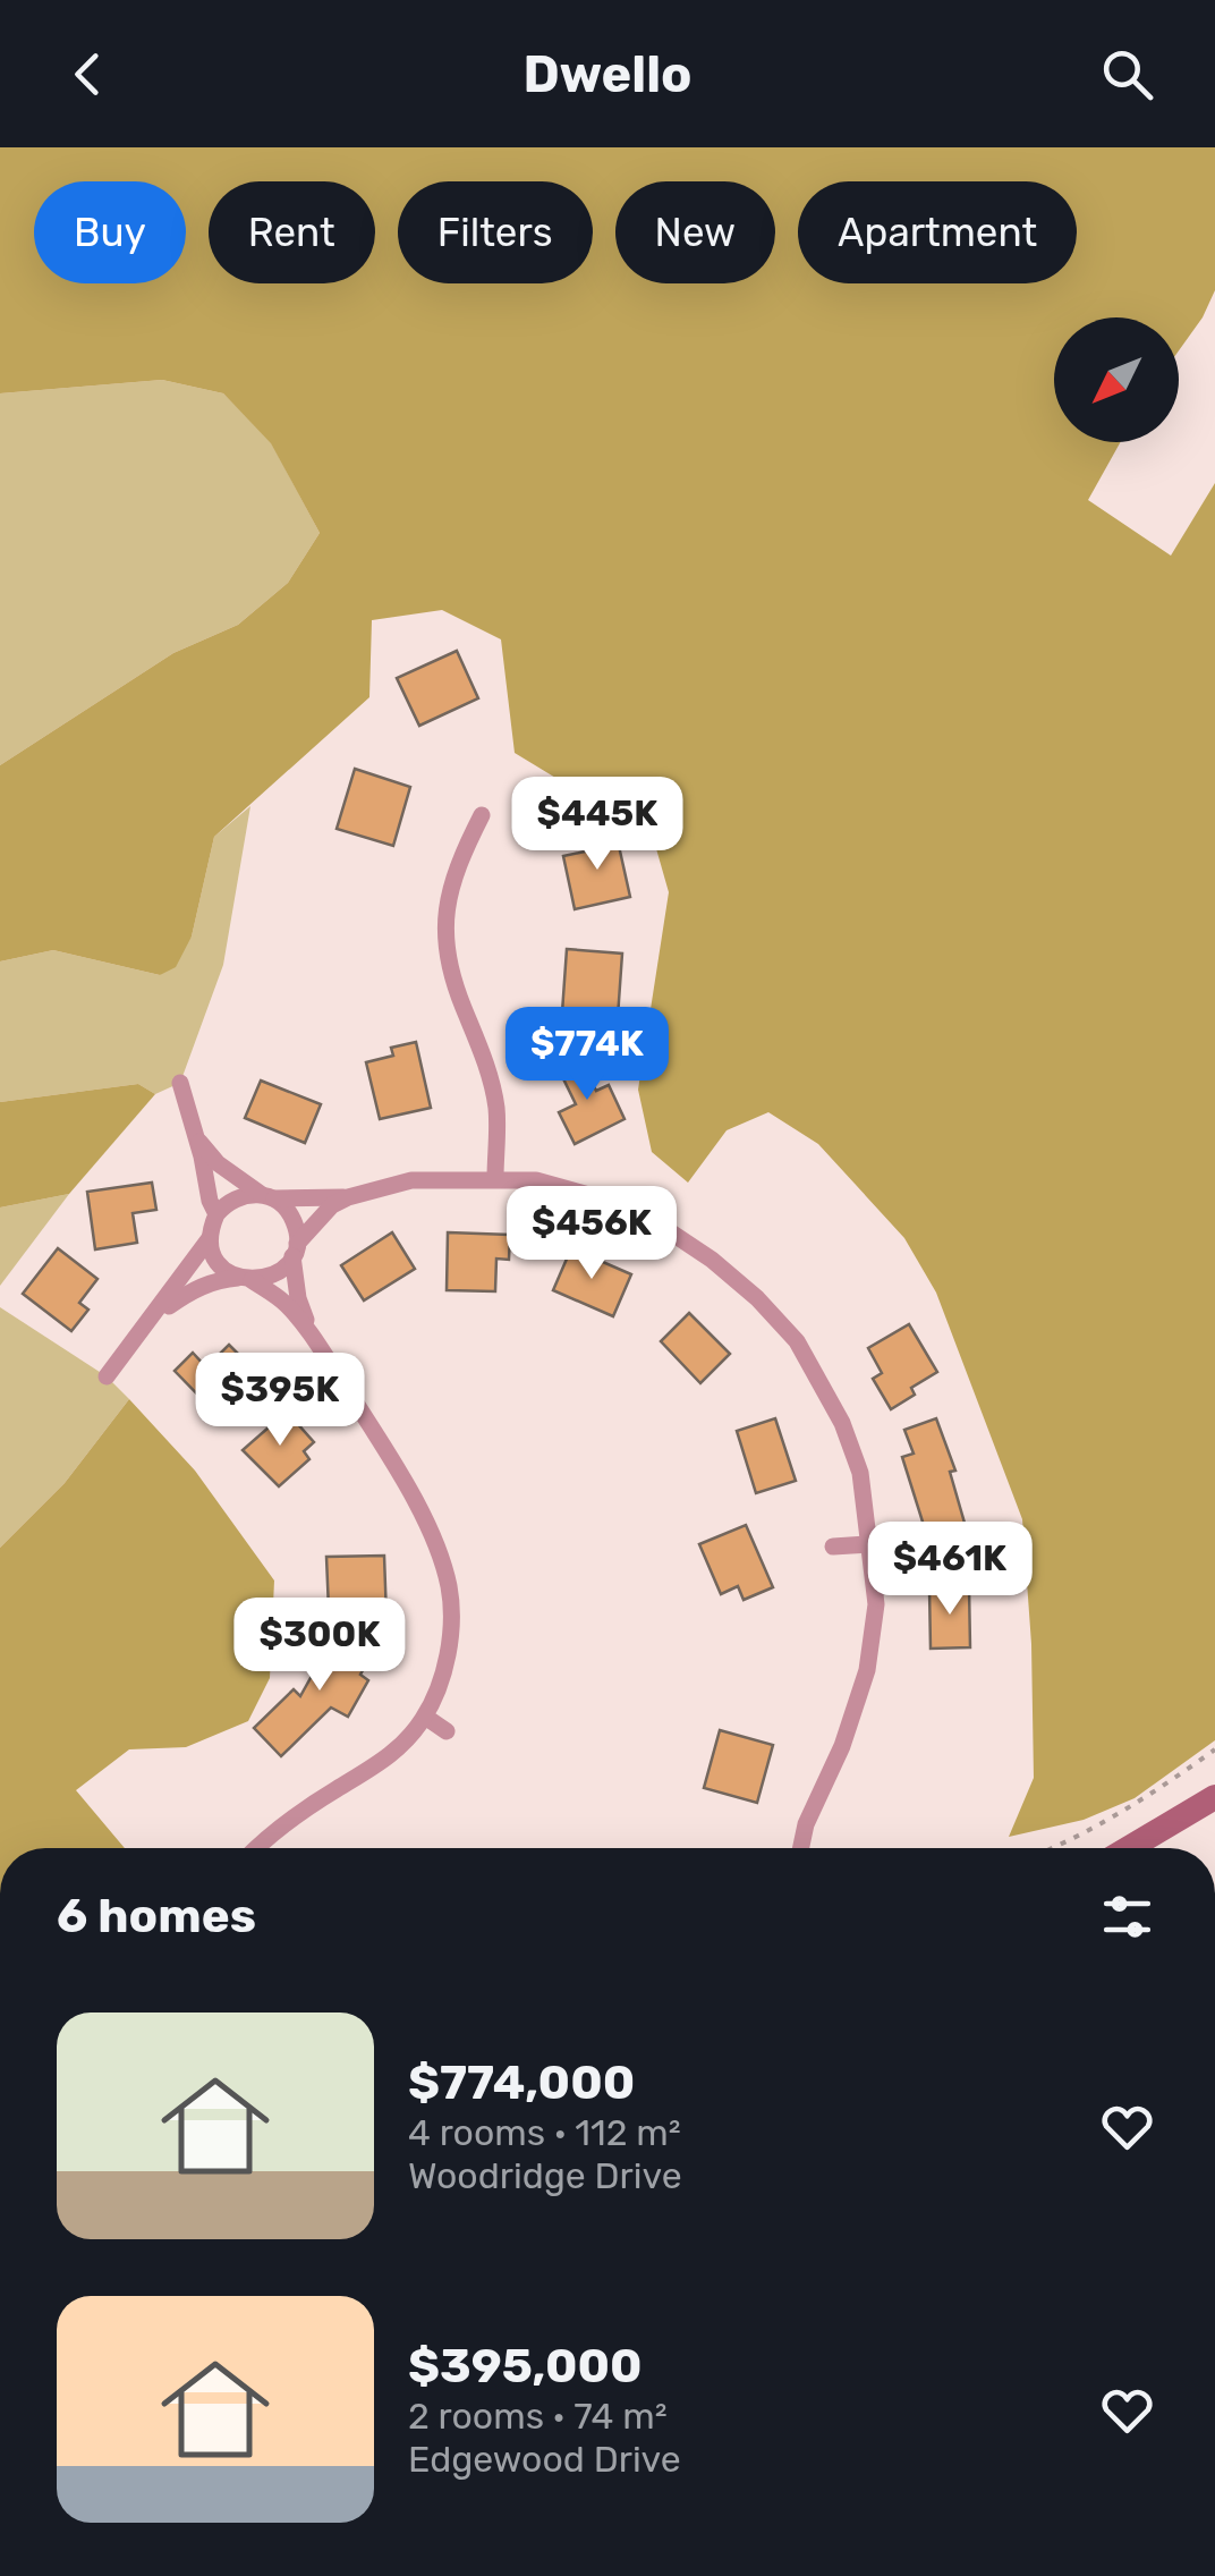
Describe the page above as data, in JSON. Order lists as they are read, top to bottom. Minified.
{"north":"bottom left","page":{"header":"Dwello","chip":["Buy","Rent","Filters","New","Apartment"],"price":["$445K","$774K","$456K","$395K","$461K","$300K"],"heading":"6 homes","list":[{"name":"$774,000","note":"4 rooms · 112 m² · Woodridge Drive"},{"name":"$395,000","note":"2 rooms · 74 m² · Edgewood Drive"}]}}
